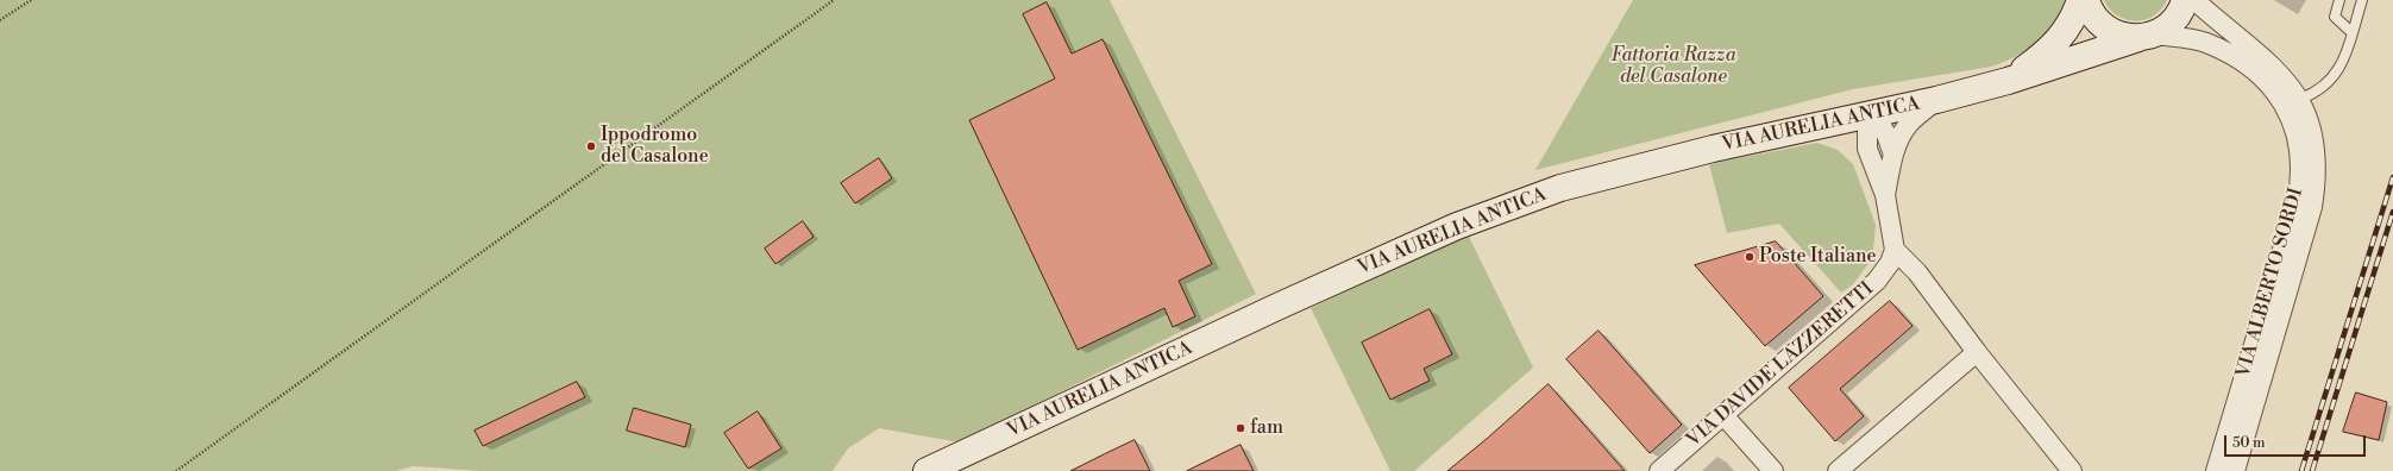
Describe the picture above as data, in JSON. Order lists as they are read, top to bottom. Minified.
{"streets":{"street":["VIA AURELIA ANTICA","VIA ALBERTO SORDI","VIA DAVIDE LAZZERETTI"]},"crossings":[["VIA AURELIA ANTICA","VIA ALBERTO SORDI"]],"parks":["Fattoria Razza del Casalone"],"places":["Ippodromo del Casalone","Poste Italiane","fam"],"scale_bar":"50 m"}
